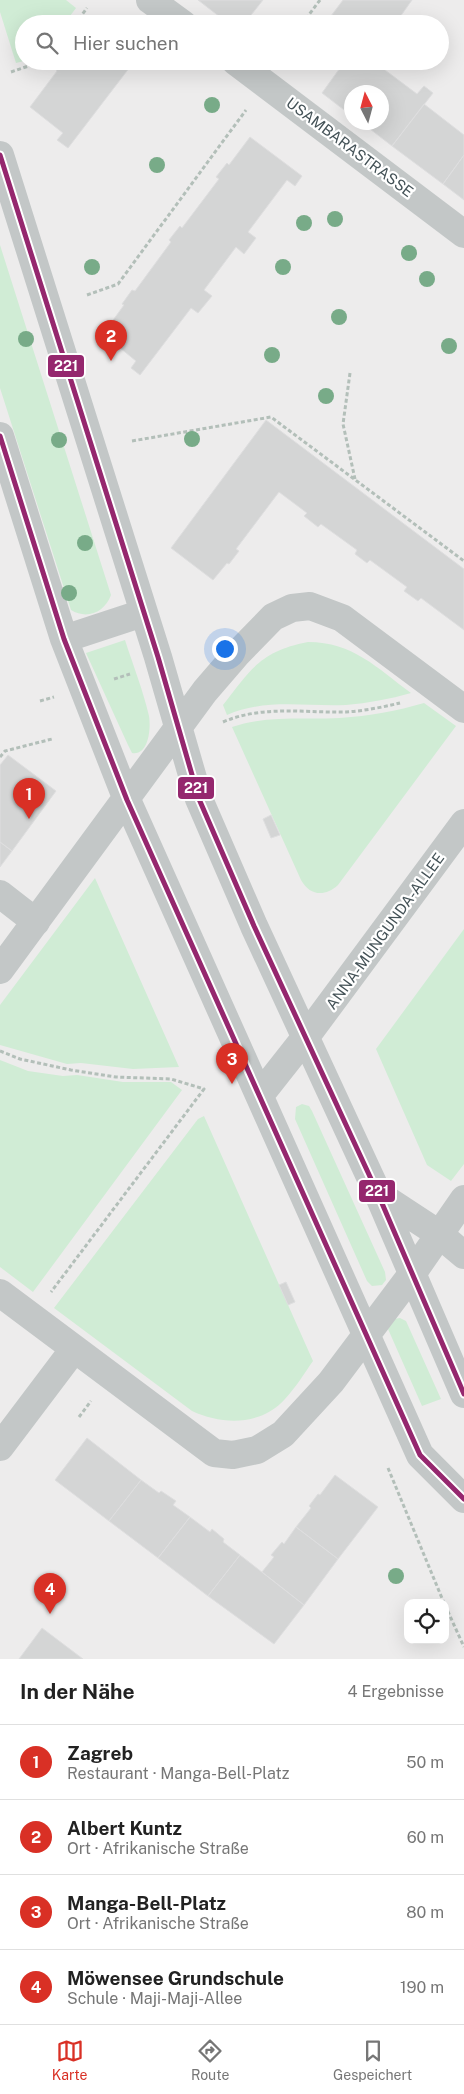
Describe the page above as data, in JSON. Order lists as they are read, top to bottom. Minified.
{"streets":{"street":["USAMBARASTRASSE","ANNA-MUNGUNDA-ALLEE"]},"lines":["transit line 221"],"north":"top","page":{"search":"Hier suchen","pins":["2","1","3","4"],"heading":["In der Nähe","4 Ergebnisse"],"list":[{"mark":"1","name":"Zagreb","note":"Restaurant · Manga-Bell-Platz","value":"50 m"},{"mark":"2","name":"Albert Kuntz","note":"Ort · Afrikanische Straße","value":"60 m"},{"mark":"3","name":"Manga-Bell-Platz","note":"Ort · Afrikanische Straße","value":"80 m"},{"mark":"4","name":"Möwensee Grundschule","note":"Schule · Maji-Maji-Allee","value":"190 m"}],"nav":["Karte","Route","Gespeichert"]}}
